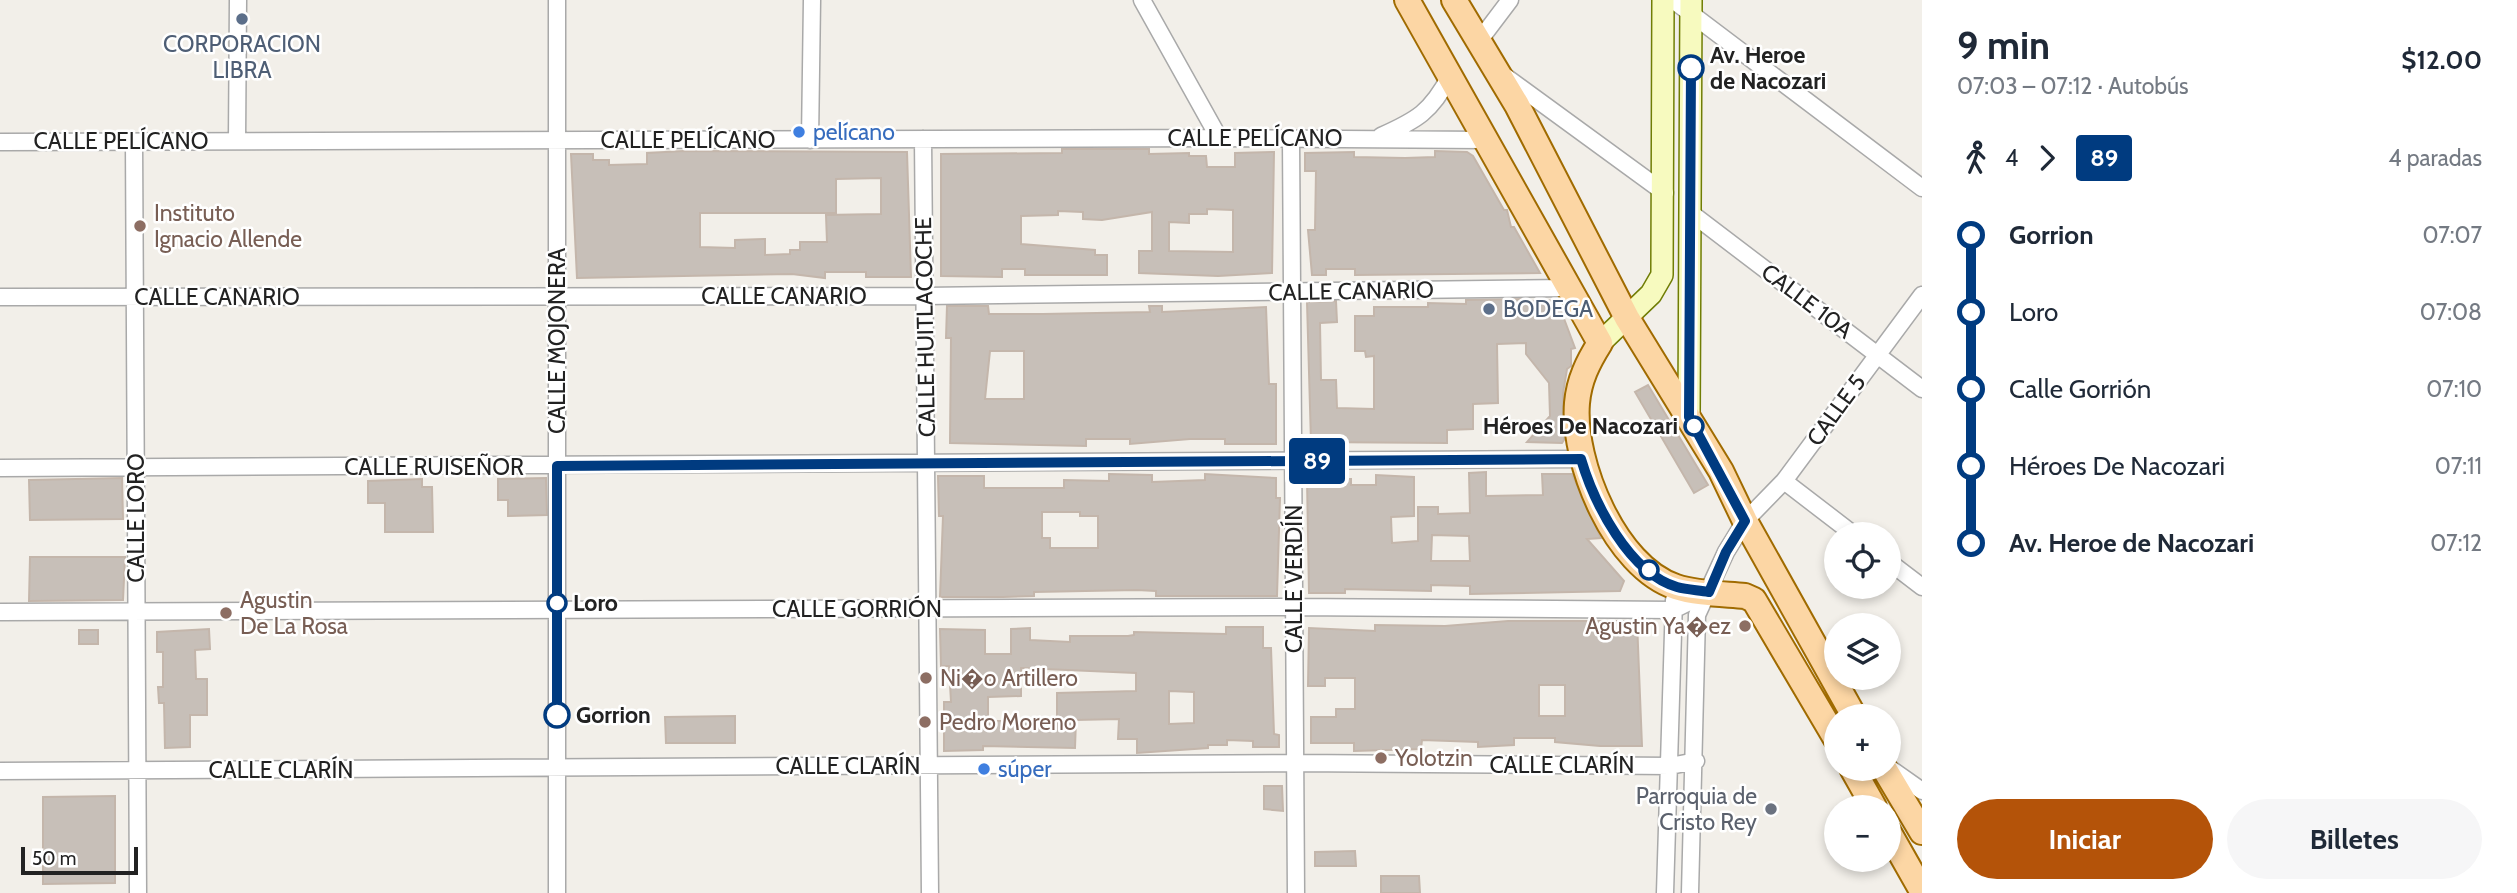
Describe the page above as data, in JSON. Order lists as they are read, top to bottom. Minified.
{"streets":{"street":["CALLE PELÍCANO","CALLE CANARIO","CALLE 10A","CALLE HUITLACOCHE","CALLE MOJONERA","CALLE 5","CALLE RUISEÑOR","CALLE LORO","CALLE VERDÍN","CALLE GORRIÓN","CALLE CLARÍN"]},"crossings":[["CALLE PELÍCANO","CALLE HUITLACOCHE"],["CALLE PELÍCANO","CALLE MOJONERA"],["CALLE PELÍCANO","CALLE LORO"],["CALLE PELÍCANO","CALLE VERDÍN"],["CALLE CANARIO","CALLE HUITLACOCHE"],["CALLE CANARIO","CALLE MOJONERA"],["CALLE CANARIO","CALLE LORO"],["CALLE CANARIO","CALLE VERDÍN"],["CALLE 10A","CALLE 5"],["CALLE HUITLACOCHE","CALLE RUISEÑOR"],["CALLE HUITLACOCHE","CALLE GORRIÓN"],["CALLE HUITLACOCHE","CALLE CLARÍN"],["CALLE MOJONERA","CALLE RUISEÑOR"],["CALLE MOJONERA","CALLE GORRIÓN"],["CALLE MOJONERA","CALLE CLARÍN"],["CALLE 5","CALLE CLARÍN"],["CALLE RUISEÑOR","CALLE LORO"],["CALLE RUISEÑOR","CALLE VERDÍN"],["CALLE LORO","CALLE GORRIÓN"],["CALLE LORO","CALLE CLARÍN"],["CALLE VERDÍN","CALLE GORRIÓN"],["CALLE VERDÍN","CALLE CLARÍN"]],"places":["CORPORACION LIBRA","Av. Heroe de Nacozari","pelícano","Instituto Ignacio Allende","BODEGA","Héroes De Nacozari","Loro","Agustin De La Rosa","Agustin Ya�ez","Ni�o Artillero","Gorrion","Pedro Moreno","Yolotzin","súper","Parroquia de Cristo Rey"],"lines":["bus line 89"],"scale_bar":"50 m","page":{"on_map":"89","heading":["9 min","07:03 – 07:12 · Autobús","$12.00"],"legs":["4","89","4 paradas"],"list":[{"name":"Gorrion","value":"07:07"},{"name":"Loro","value":"07:08"},{"name":"Calle Gorrión","value":"07:10"},{"name":"Héroes De Nacozari","value":"07:11"},{"name":"Av. Heroe de Nacozari","value":"07:12"}],"map_buttons":["+","−"],"buttons":["Iniciar","Billetes"],"scale":"50 m"}}
